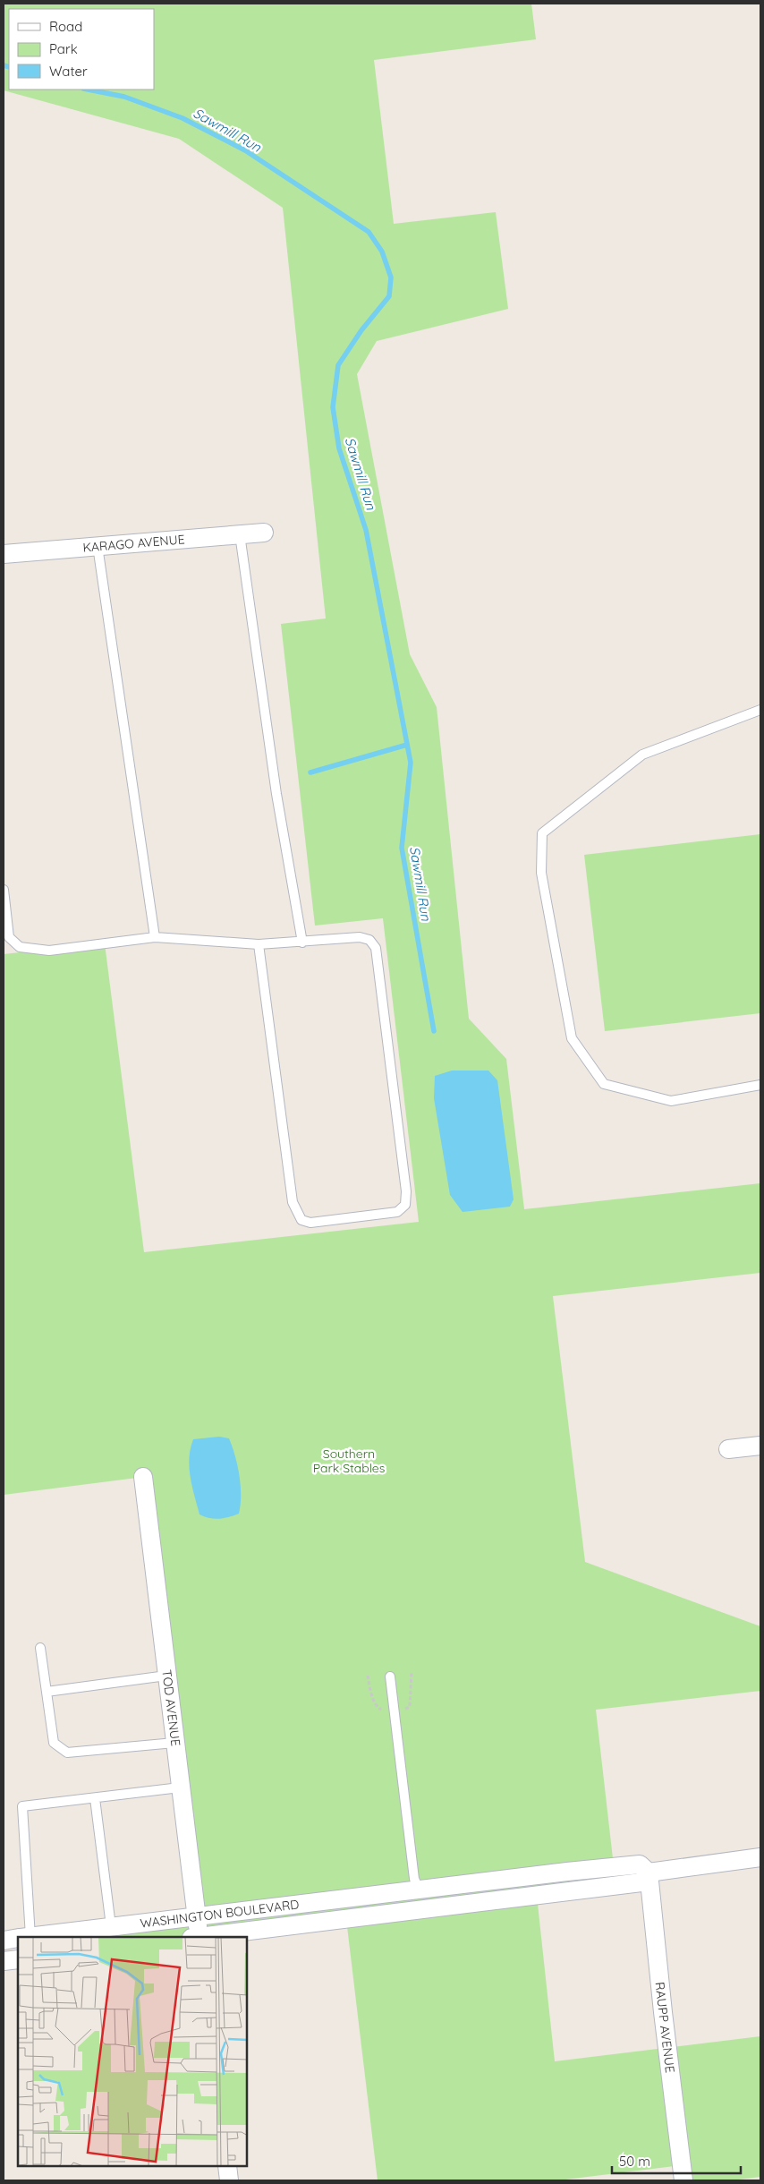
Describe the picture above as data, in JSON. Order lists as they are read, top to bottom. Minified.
{"streets":{"street":["KARAGO AVENUE","TOD AVENUE","WASHINGTON BOULEVARD","RAUPP AVENUE"]},"crossings":[["TOD AVENUE","WASHINGTON BOULEVARD"],["WASHINGTON BOULEVARD","RAUPP AVENUE"]],"water":["Sawmill Run"],"parks":["Southern Park Stables"],"legend":["Road","Park","Water"],"scale_bar":"50 m"}
